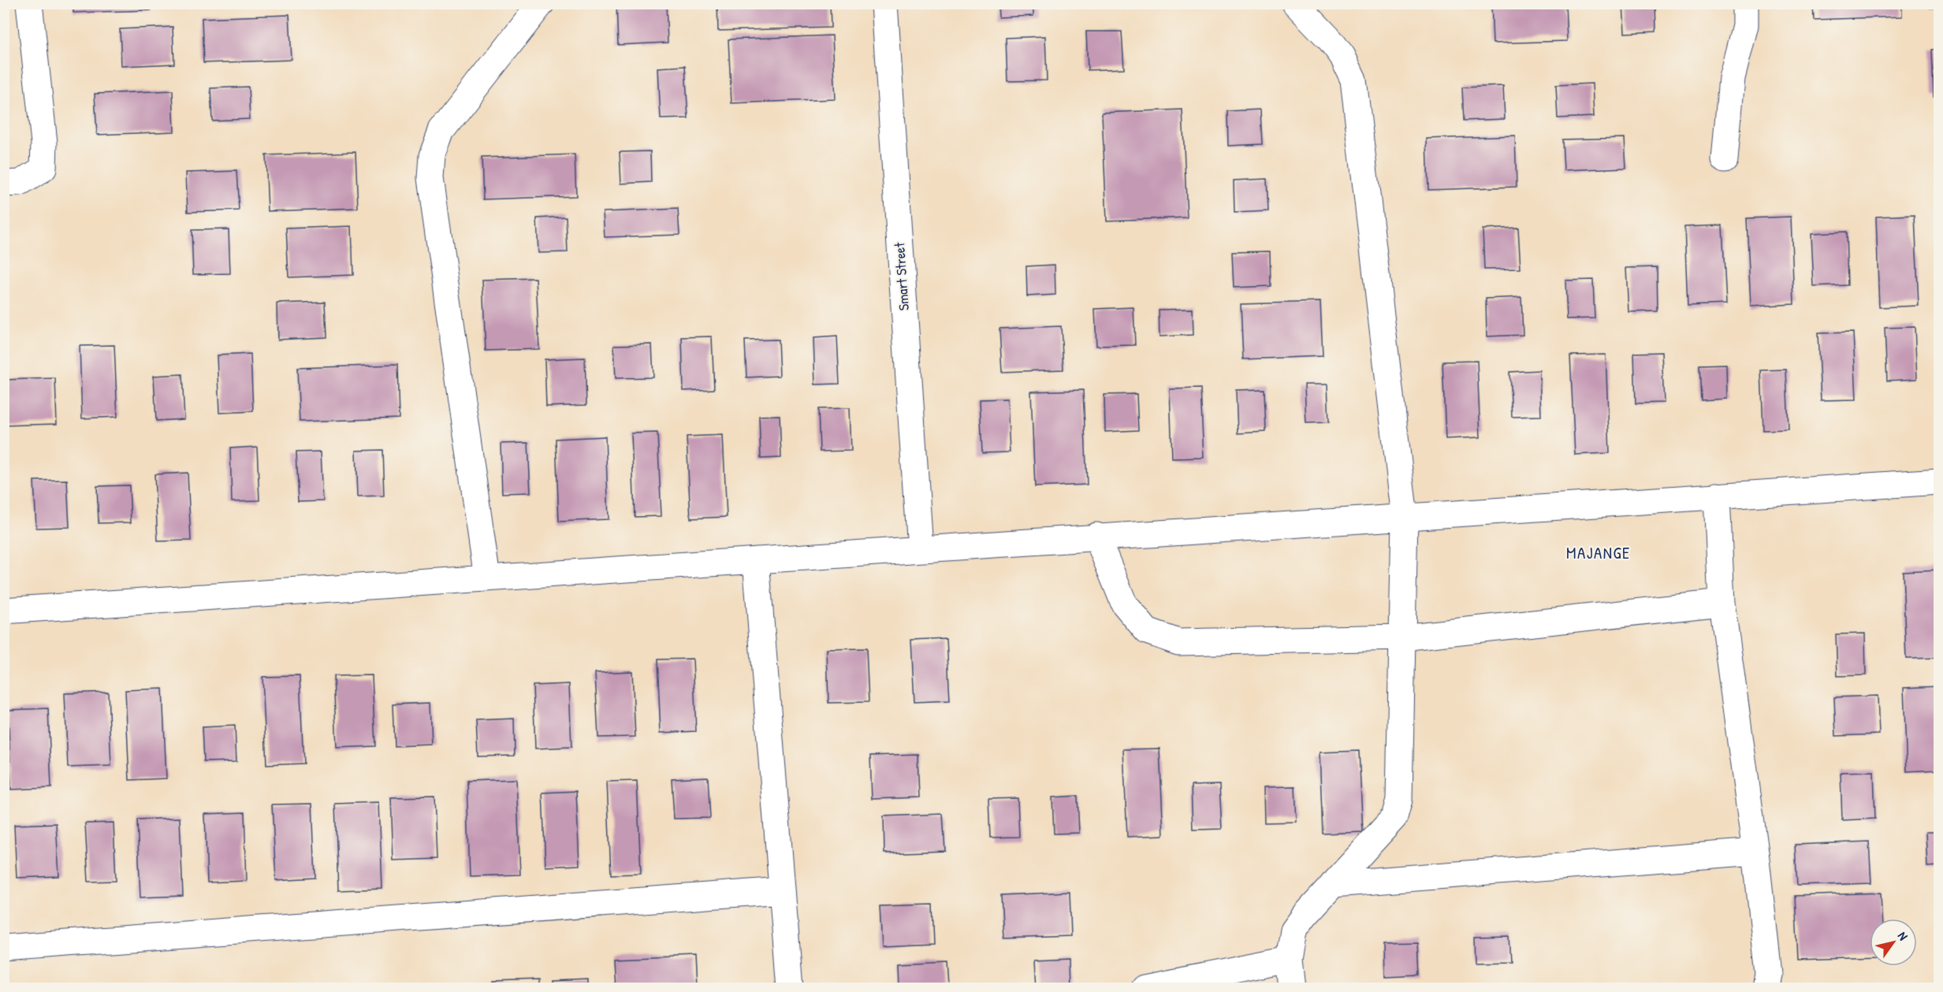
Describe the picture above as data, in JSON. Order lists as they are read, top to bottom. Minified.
{"streets":{"street":["Smart Street"]},"districts":["MAJANGE"],"north":"top right"}
